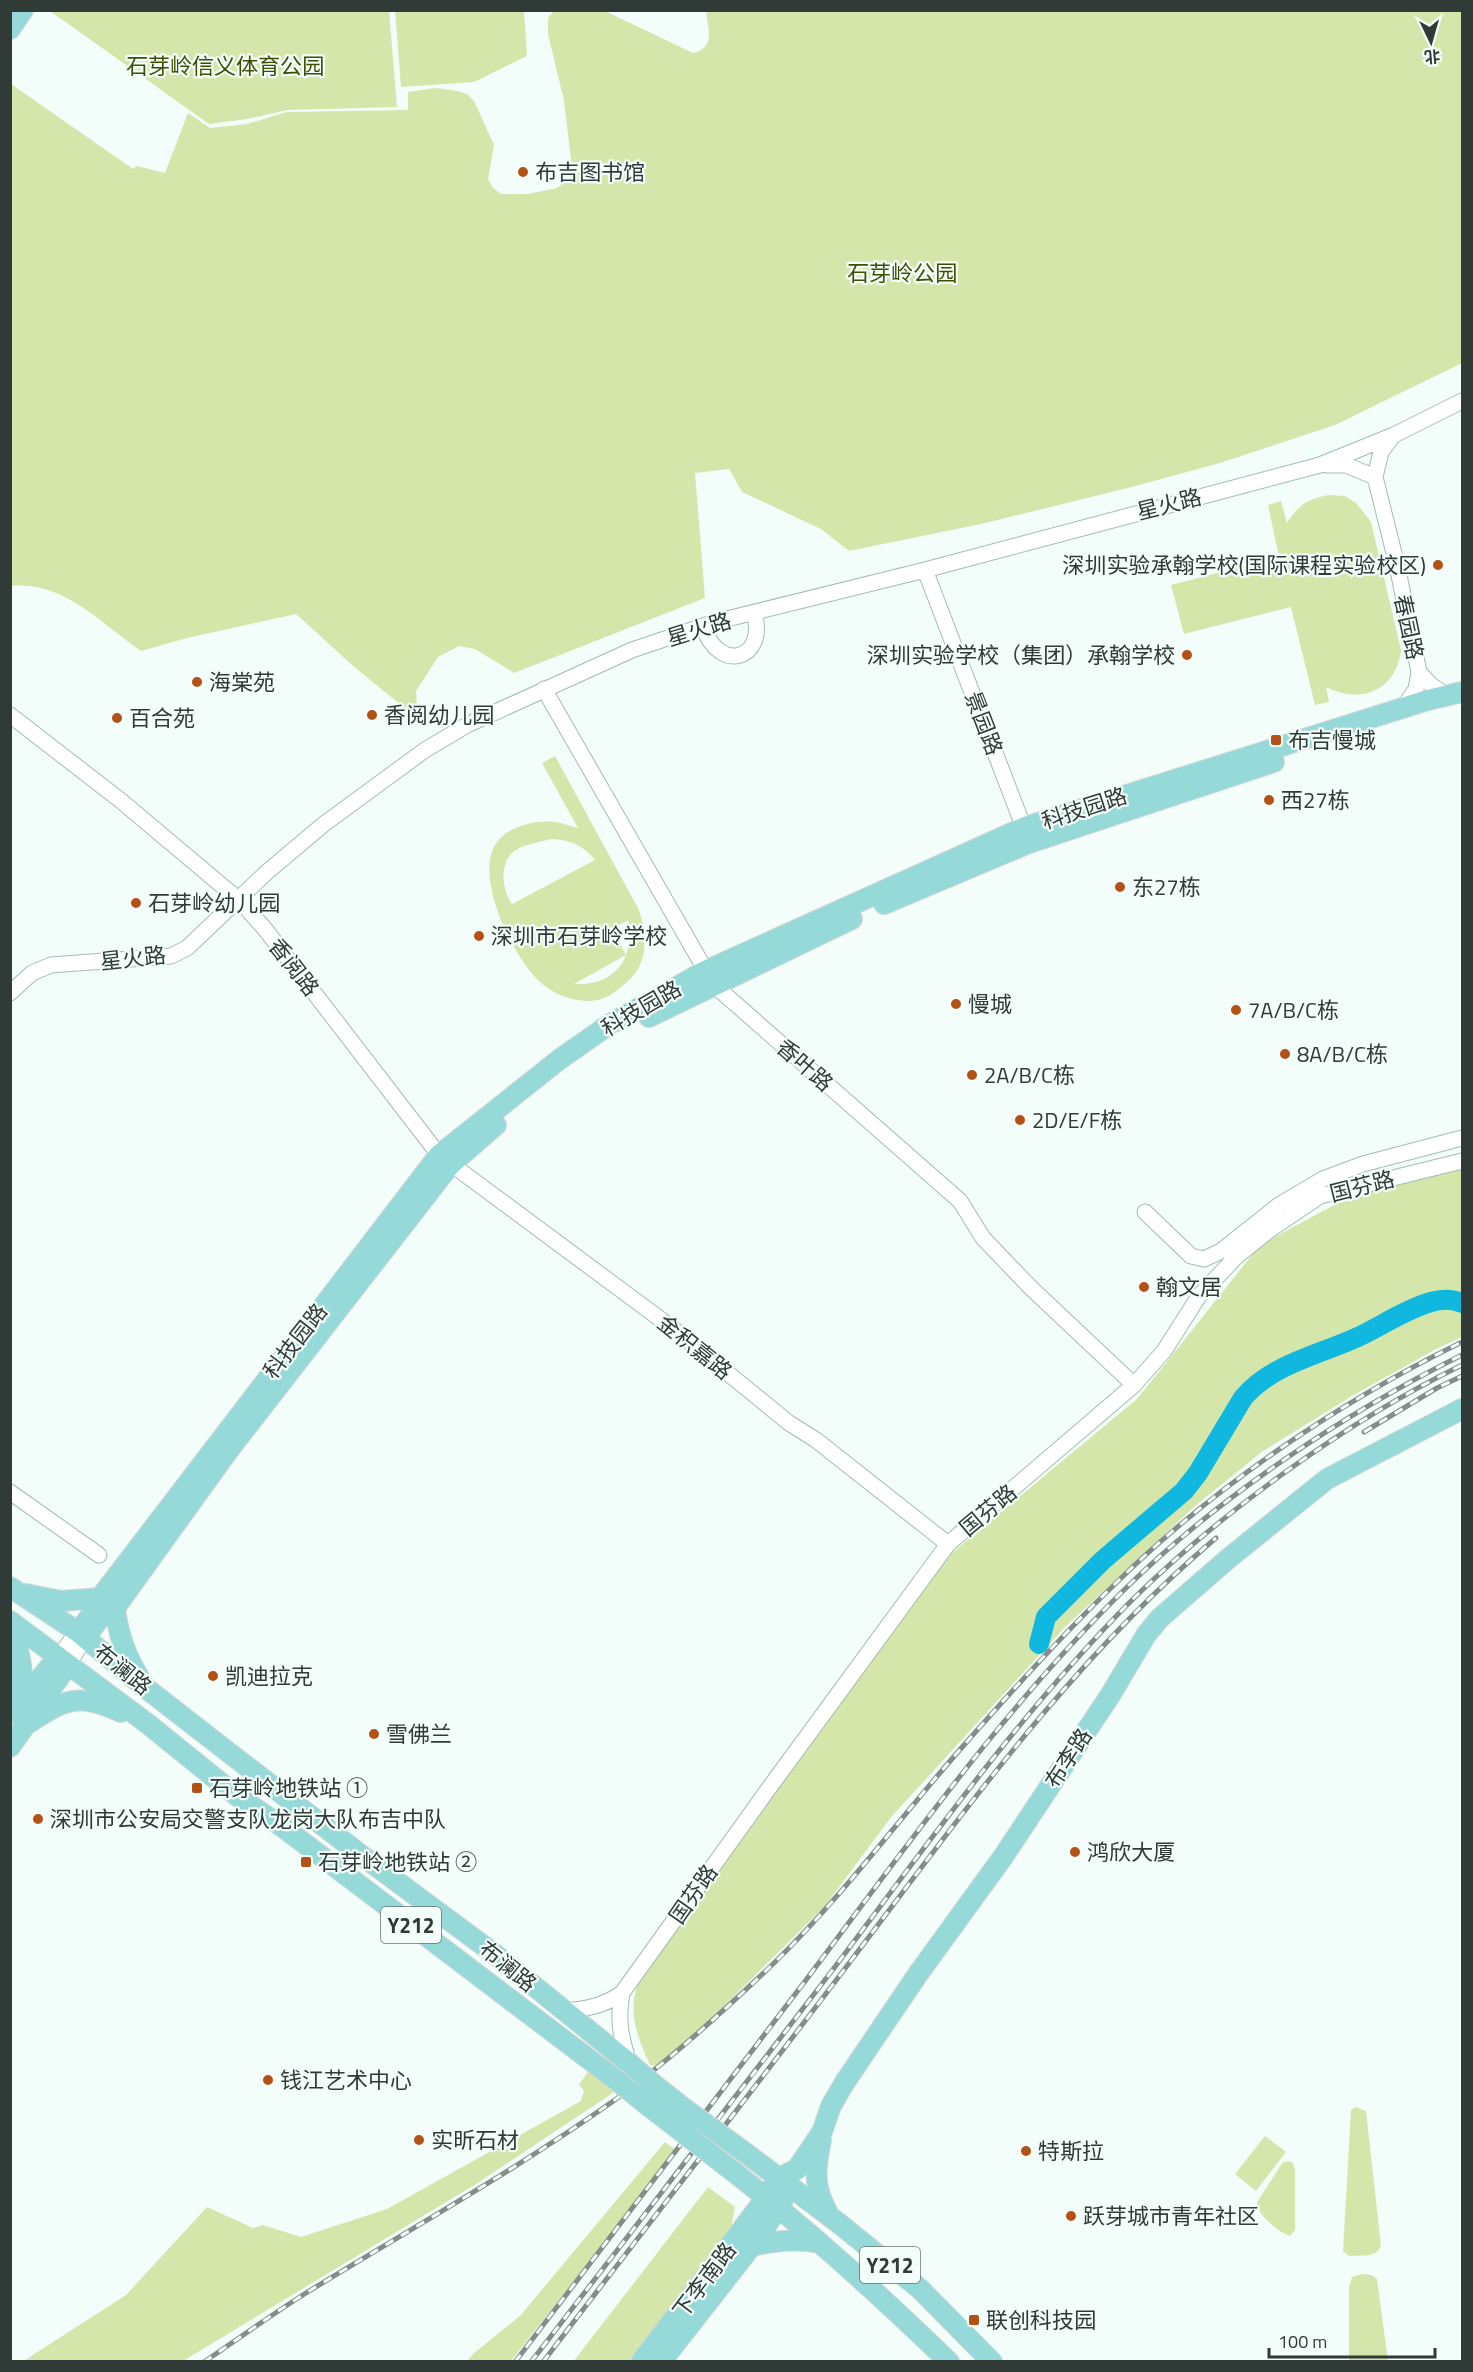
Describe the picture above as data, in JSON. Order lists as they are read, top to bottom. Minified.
{"streets":{"main road":["科技园路","布澜路","布李路","Y212","下李南路"],"street":["星火路","春园路","景园路","香阅路","香叶路","国芬路","金积嘉路"]},"crossings":[["星火路","景园路"],["星火路","香阅路"],["星火路","香叶路"],["春园路","科技园路"],["景园路","科技园路"],["科技园路","香阅路"],["科技园路","香叶路"],["科技园路","金积嘉路"],["科技园路","布澜路"],["香阅路","金积嘉路"],["香叶路","国芬路"],["国芬路","金积嘉路"],["布澜路","布李路"],["布澜路","下李南路"],["布李路","下李南路"]],"parks":["石芽岭信义体育公园","石芽岭公园"],"places":{"other":["布吉图书馆","深圳实验承翰学校(国际课程实验校区)","深圳实验学校（集团）承翰学校","海棠苑","香阅幼儿园","百合苑","西27栋","东27栋","石芽岭幼儿园","深圳市石芽岭学校","慢城","7A/B/C栋","8A/B/C栋","2A/B/C栋","2D/E/F栋","翰文居","凯迪拉克","雪佛兰","深圳市公安局交警支队龙岗大队布吉中队","鸿欣大厦","钱江艺术中心","实昕石材","特斯拉","跃芽城市青年社区"],"transit":["布吉慢城","石芽岭地铁站 ①","石芽岭地铁站 ②","联创科技园"]},"scale_bar":"100 m","north":"bottom"}
